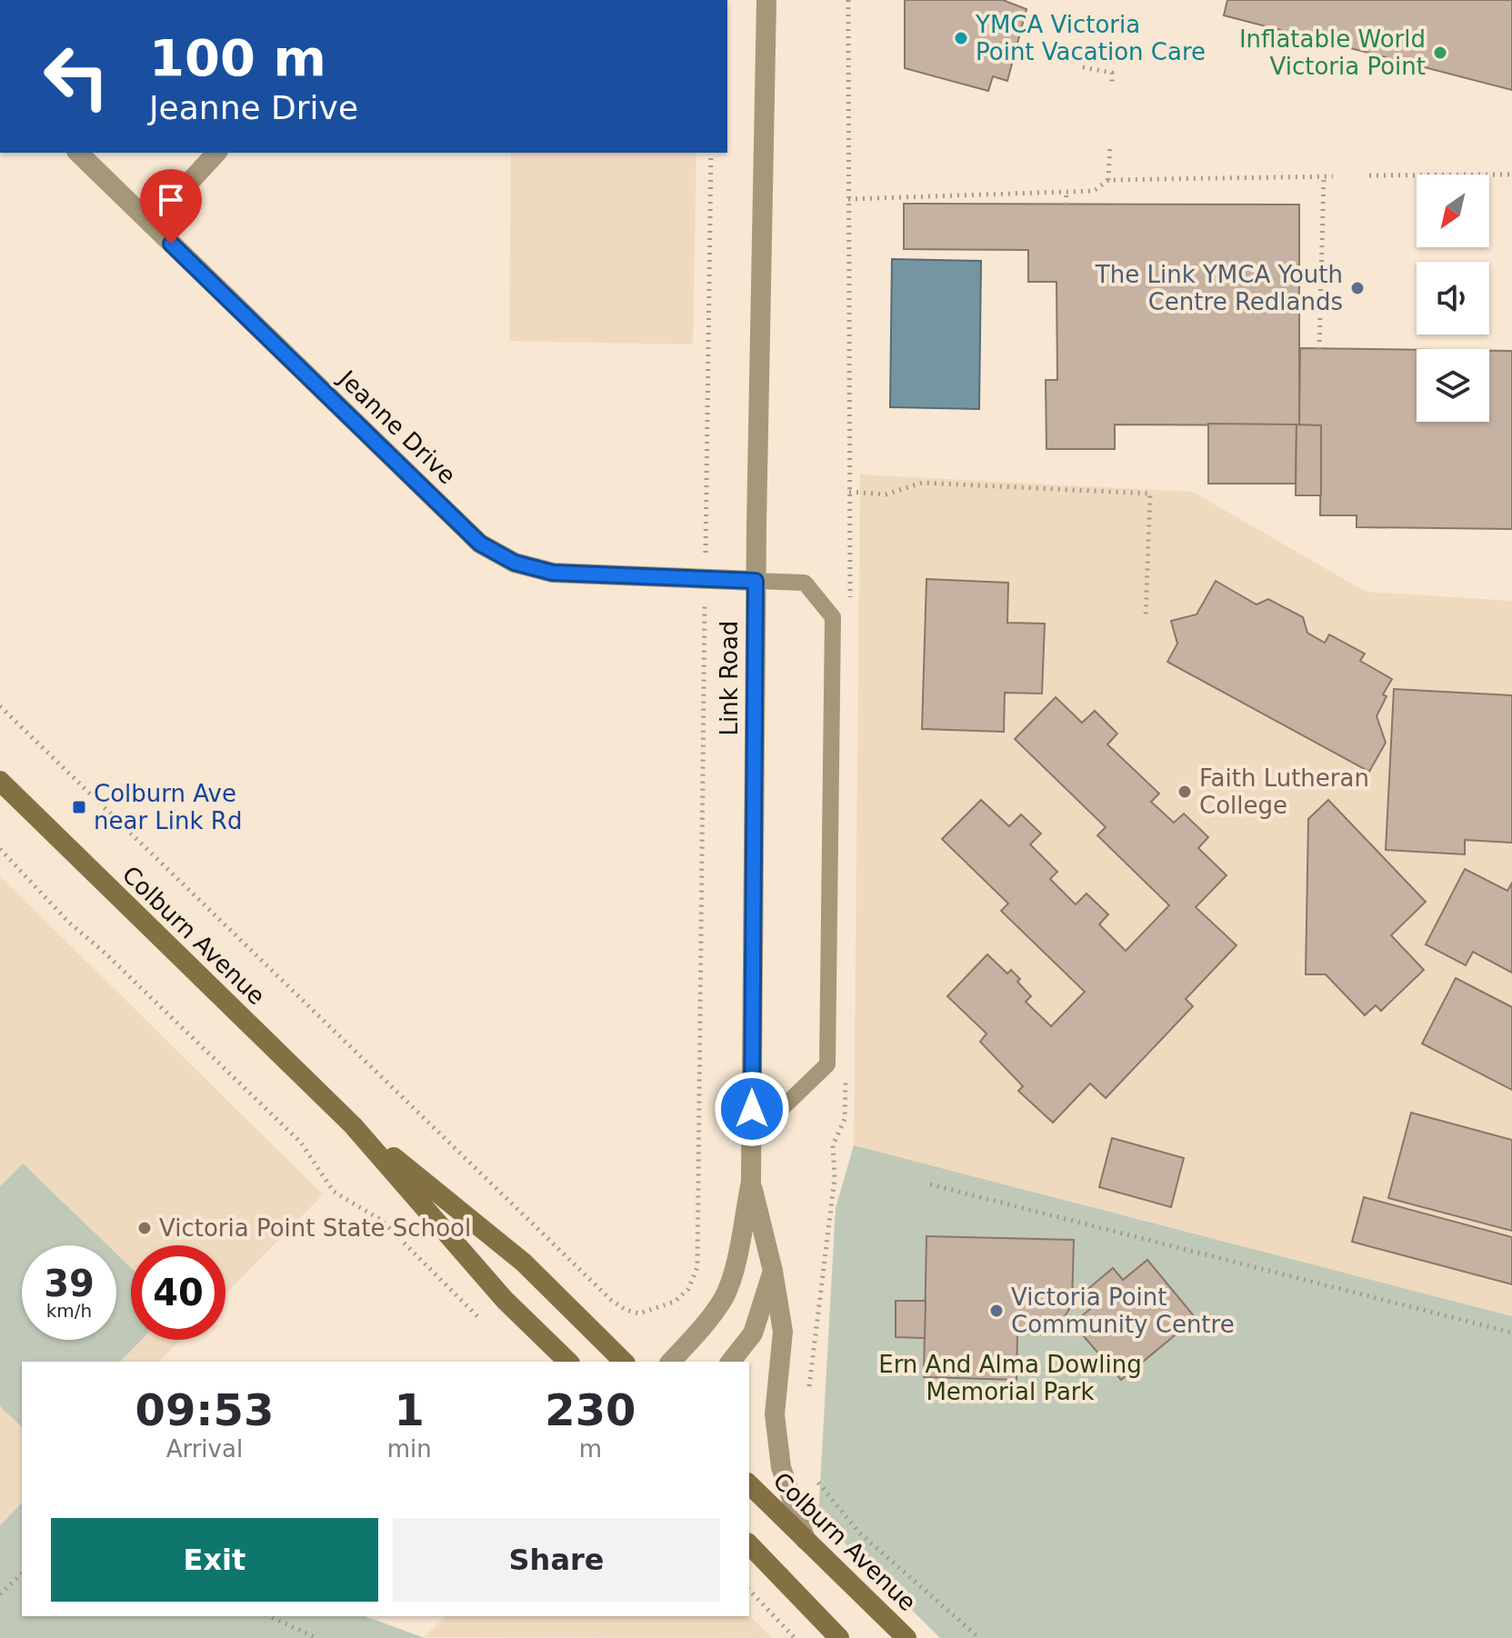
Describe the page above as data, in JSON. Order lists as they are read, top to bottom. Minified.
{"streets":{"main road":["Colburn Avenue"],"street":["Jeanne Drive","Link Road"]},"crossings":[["Jeanne Drive","Link Road"],["Link Road","Colburn Avenue"]],"parks":["Ern And Alma Dowling Memorial Park"],"places":{"other":["YMCA Victoria Point Vacation Care","Inflatable World Victoria Point","The Link YMCA Youth Centre Redlands","Faith Lutheran College","Victoria Point State School","Victoria Point Community Centre"],"transit":["Colburn Ave near Link Rd"]},"north":"bottom left","page":{"turn":["100 m","Jeanne Drive"],"speed":"39 km/h","limit":"40","eta":["09:53","Arrival","1","min","230","m"],"buttons":["Exit","Share"]}}
